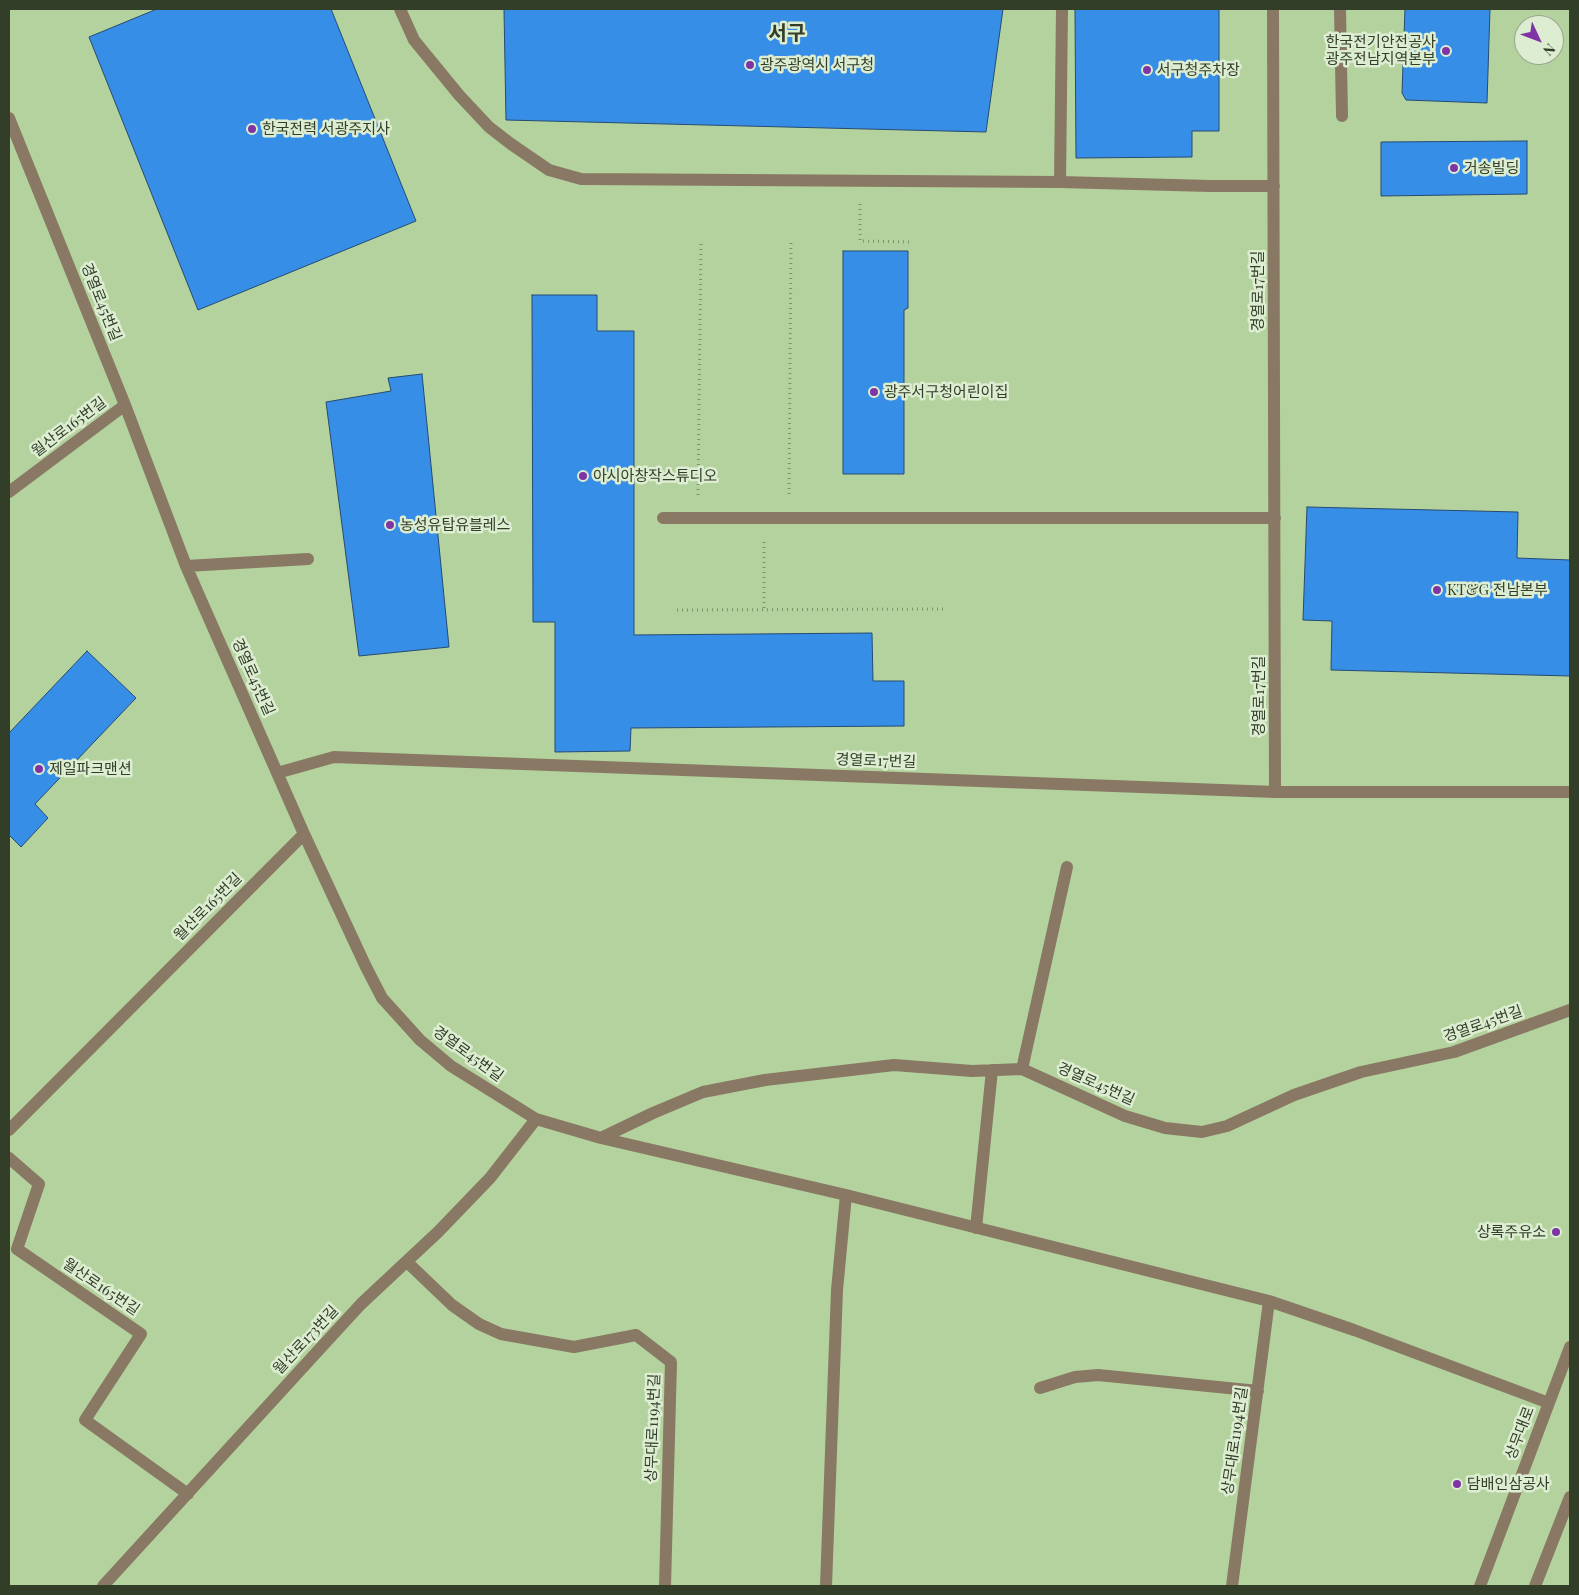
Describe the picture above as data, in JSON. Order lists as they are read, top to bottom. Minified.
{"streets":{"street":["경열로17번길","경열로45번길","월산로165번길","월산로173번길","상무대로1194번길","상무대로"]},"crossings":[["경열로17번길","경열로45번길"],["경열로45번길","월산로165번길"],["경열로45번길","월산로173번길"],["경열로45번길","상무대로1194번길"],["경열로45번길","상무대로"],["월산로165번길","월산로173번길"],["월산로173번길","상무대로1194번길"]],"districts":["서구"],"places":["한국전기안전공사 광주전남지역본부","광주광역시 서구청","서구청주차장","한국전력 서광주지사","거송빌딩","광주서구청어린이집","아시아창작스튜디오","농성유탑유블레스","KT&G 전남본부","제일파크맨션","상록주유소","담배인삼공사"],"north":"bottom right"}
